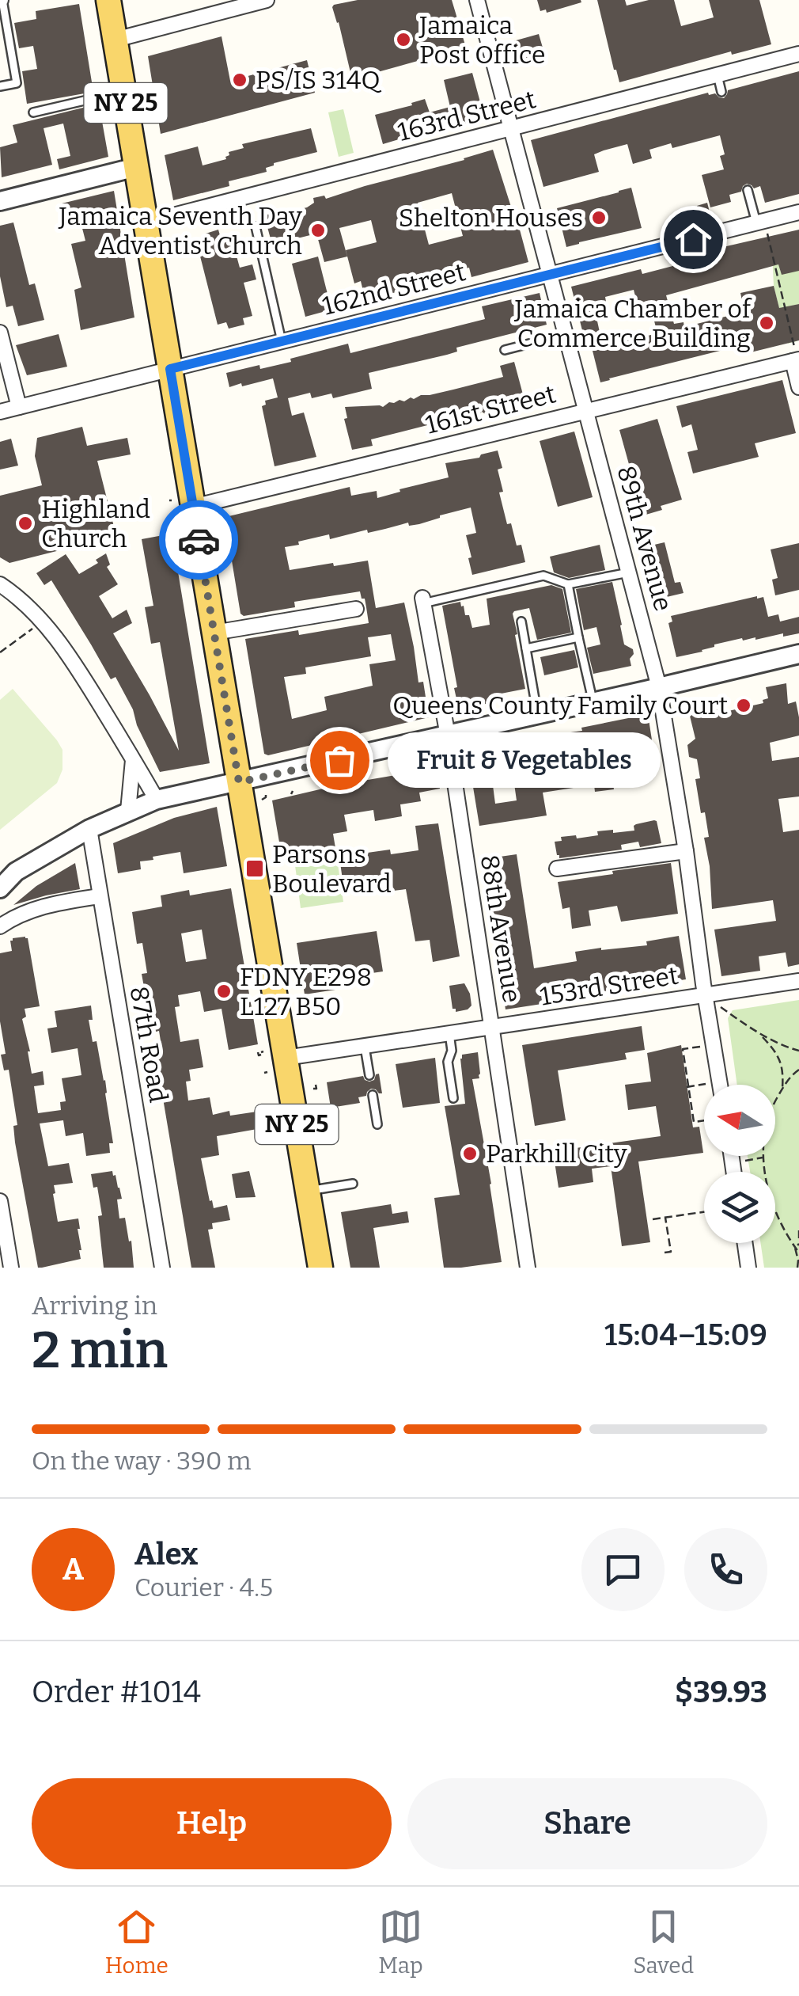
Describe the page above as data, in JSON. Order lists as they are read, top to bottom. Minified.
{"streets":{"main road":["NY 25"],"street":["163rd Street","162nd Street","161st Street","89th Avenue","88th Avenue","153rd Street","87th Road"]},"crossings":[["NY 25","163rd Street"],["NY 25","162nd Street"],["NY 25","161st Street"],["NY 25","153rd Street"],["163rd Street","89th Avenue"],["162nd Street","89th Avenue"],["161st Street","89th Avenue"],["89th Avenue","153rd Street"],["88th Avenue","153rd Street"]],"places":{"other":["Jamaica Post Office","PS/IS 314Q","Shelton Houses","Jamaica Seventh Day Adventist Church","Jamaica Chamber of Commerce Building","Highland Church","Queens County Family Court","Fruit & Vegetables","FDNY E298 L127 B50","Parkhill City"],"transit":["Parsons Boulevard"]},"north":"left","page":{"bubble":"Fruit & Vegetables","heading":["2 min","Arriving in","15:04–15:09"],"panel":["Alex","Courier · 4.5","Order #1014","$39.93"],"bar":"On the way · 390 m","round":"A","buttons":["Help","Share"],"tabs":["Home","Map","Saved"]}}
